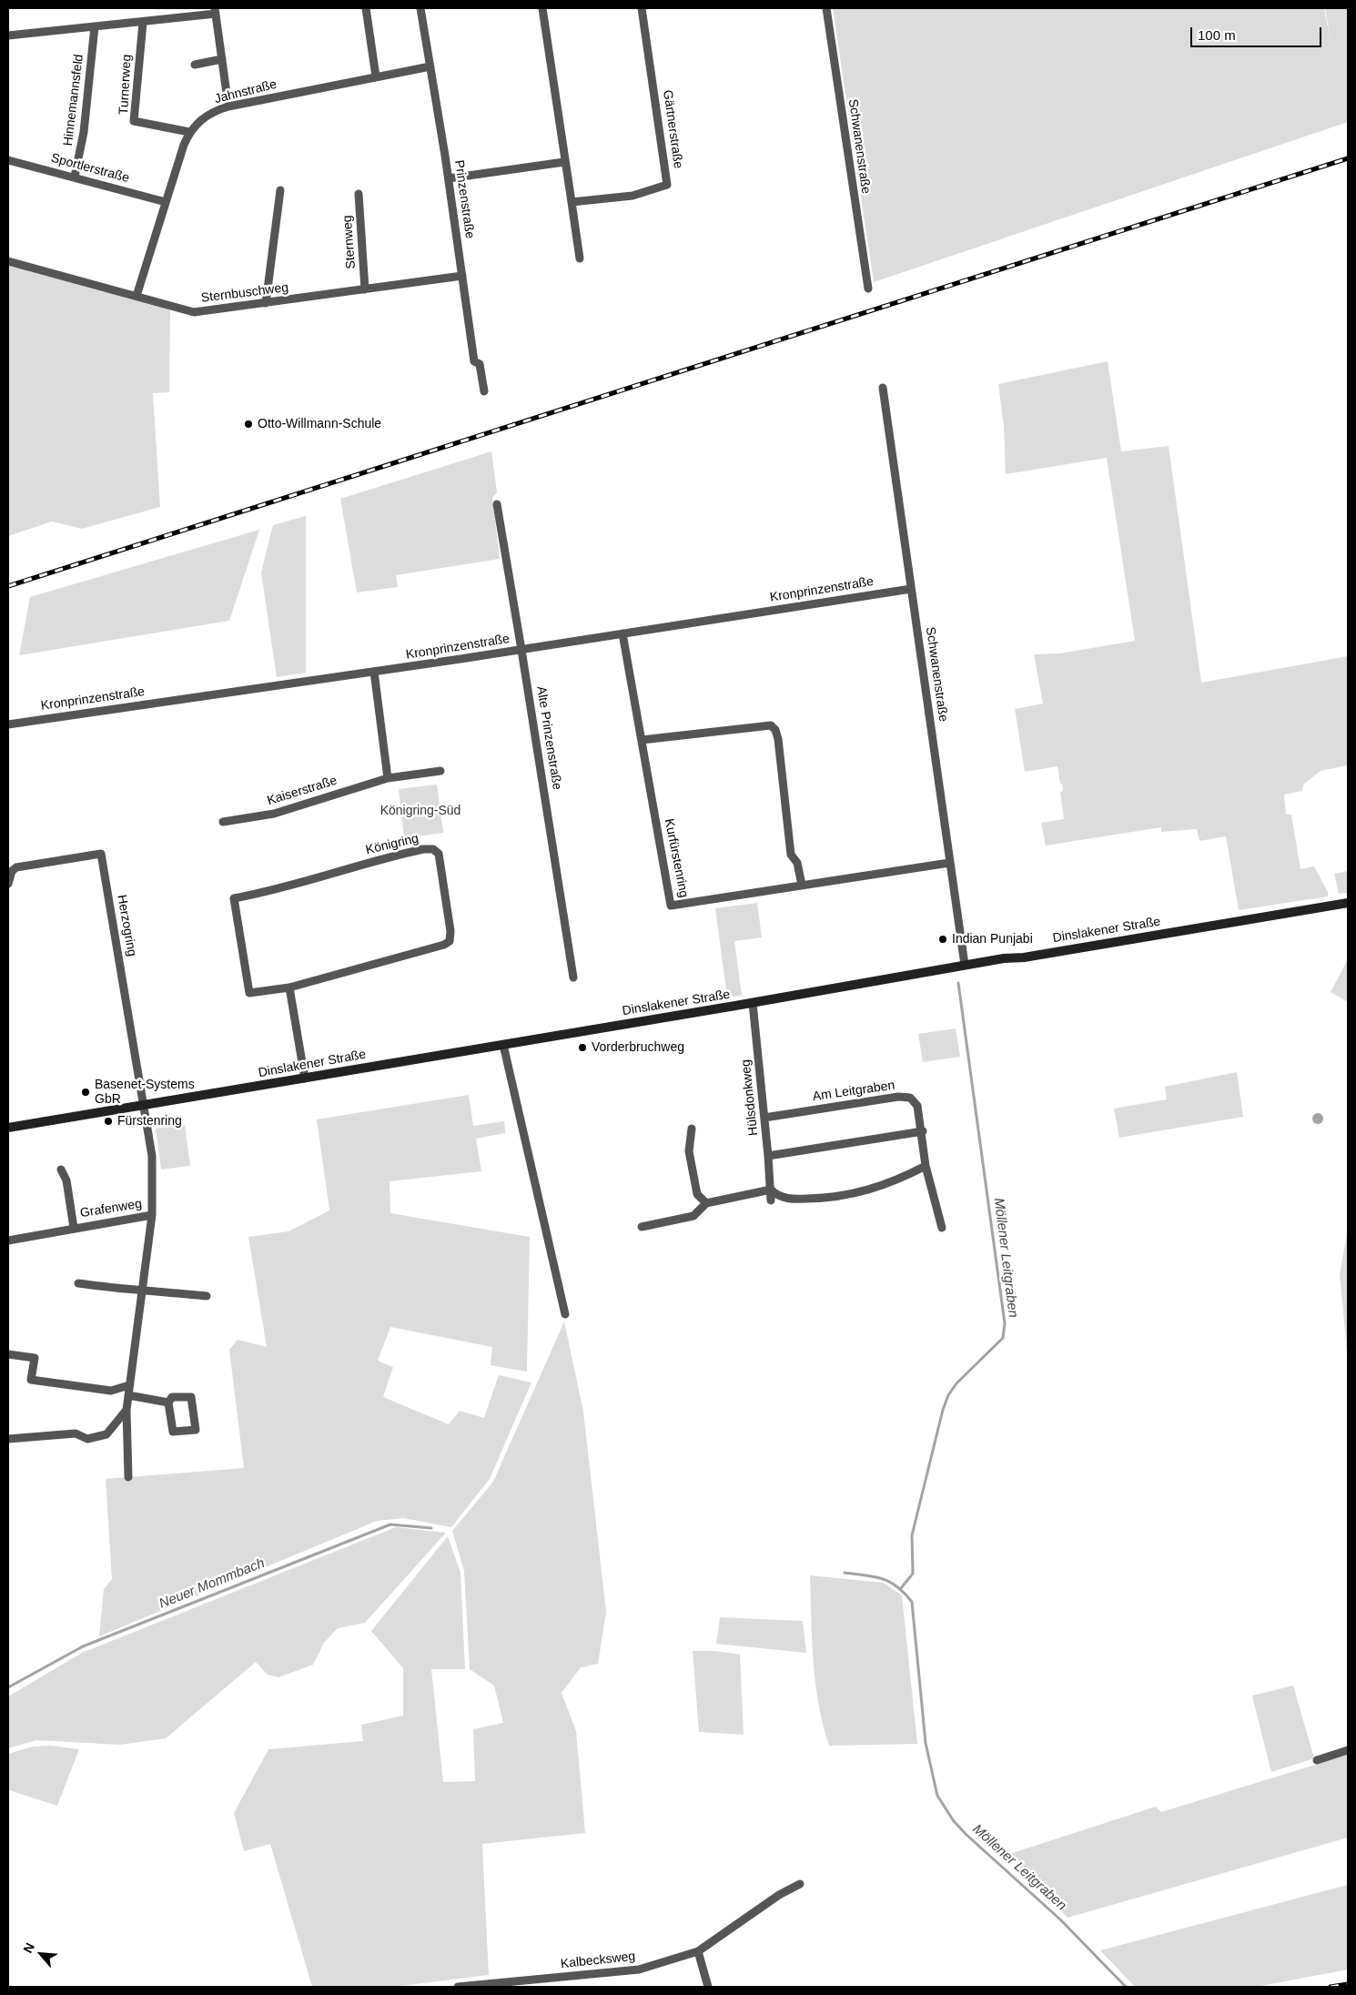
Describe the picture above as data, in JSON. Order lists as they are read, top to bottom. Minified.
{"streets":{"main road":["Dinslakener Straße"],"street":["Turnerweg","Jahnstraße","Hinnemannsfeld","Gärtnerstraße","Schwanenstraße","Sportlerstraße","Prinzenstraße","Sternweg","Sternbuschweg","Kronprinzenstraße","Alte Prinzenstraße","Kaiserstraße","Königring","Kurfürstenring","Herzogring","Am Leitgraben","Hülsdonkweg","Grafenweg","Kalbecksweg"]},"crossings":[["Turnerweg","Jahnstraße"],["Jahnstraße","Sportlerstraße"],["Jahnstraße","Prinzenstraße"],["Jahnstraße","Sternbuschweg"],["Hinnemannsfeld","Sportlerstraße"],["Schwanenstraße","Kronprinzenstraße"],["Schwanenstraße","Kurfürstenring"],["Schwanenstraße","Dinslakener Straße"],["Prinzenstraße","Sternbuschweg"],["Sternweg","Sternbuschweg"],["Kronprinzenstraße","Alte Prinzenstraße"],["Kronprinzenstraße","Kurfürstenring"],["Herzogring","Dinslakener Straße"],["Dinslakener Straße","Hülsdonkweg"],["Am Leitgraben","Hülsdonkweg"]],"water":["Möllener Leitgraben","Neuer Mommbach"],"parks":["Königring-Süd"],"places":["Otto-Willmann-Schule","Indian Punjabi","Vorderbruchweg","Basenet-Systems GbR","Fürstenring"],"scale_bar":"100 m","north":"top left"}
